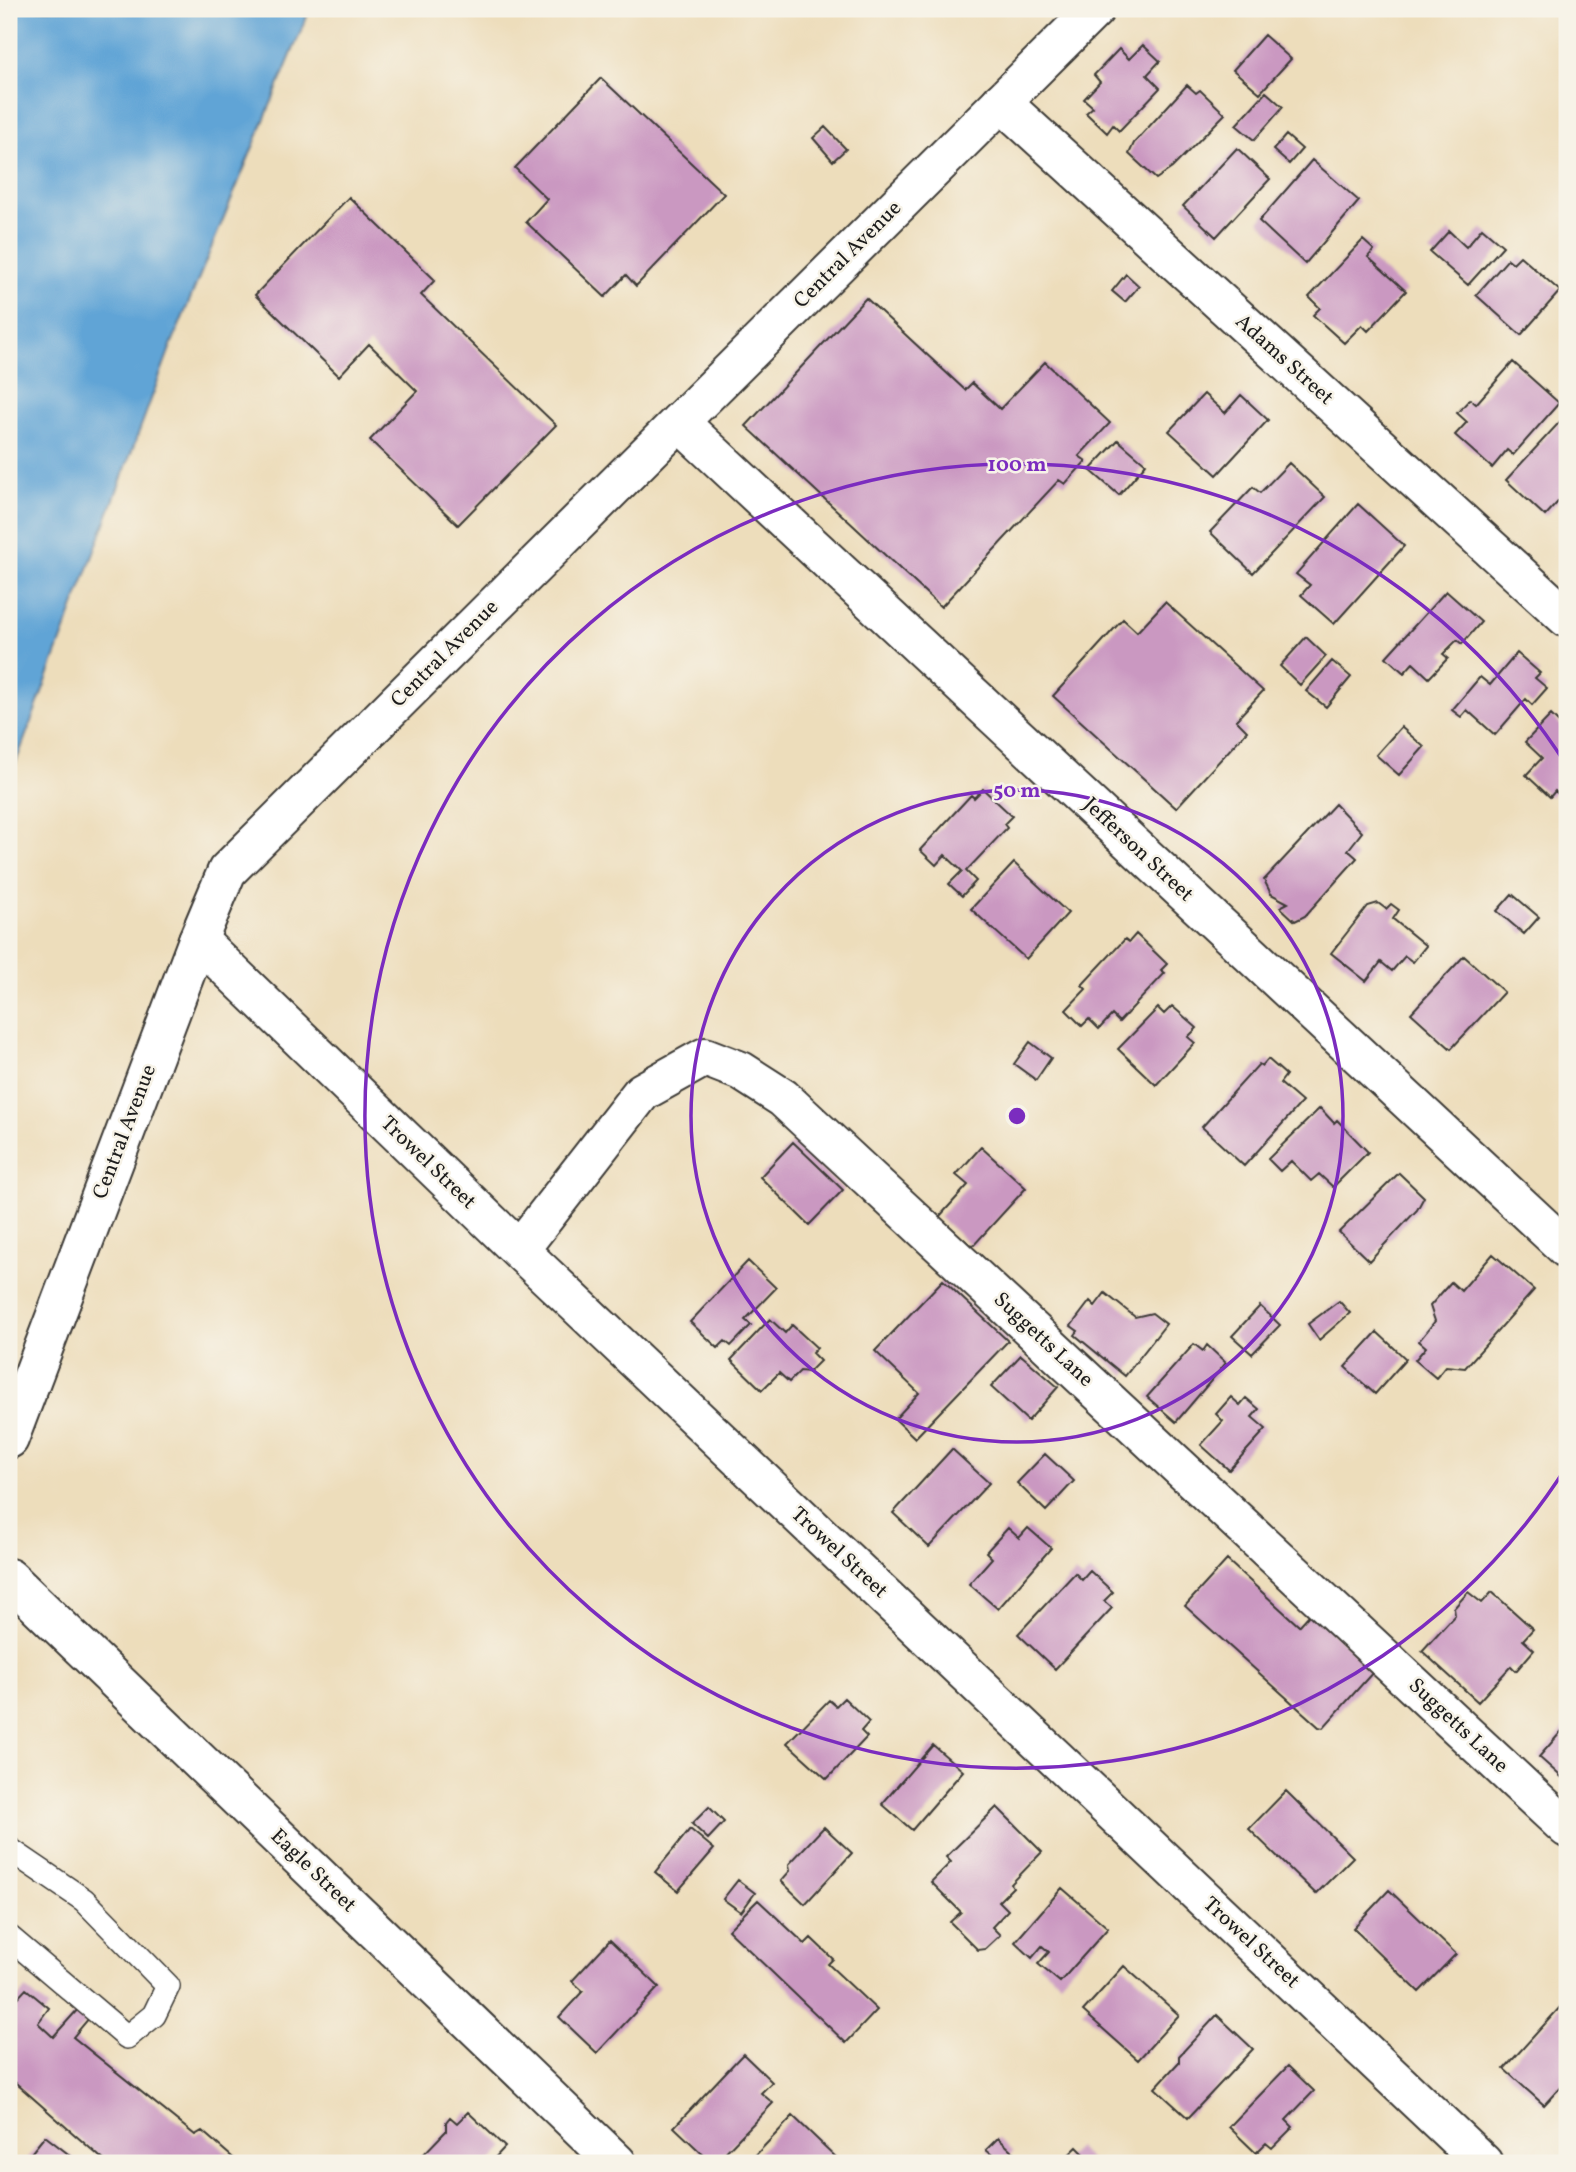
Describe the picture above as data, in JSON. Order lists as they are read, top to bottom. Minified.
{"streets":{"street":["Central Avenue","Adams Street","Jefferson Street","Trowel Street","Suggetts Lane","Eagle Street"]},"crossings":[["Central Avenue","Adams Street"],["Central Avenue","Jefferson Street"],["Central Avenue","Trowel Street"],["Trowel Street","Suggetts Lane"]],"rings":["100 m","50 m"]}
